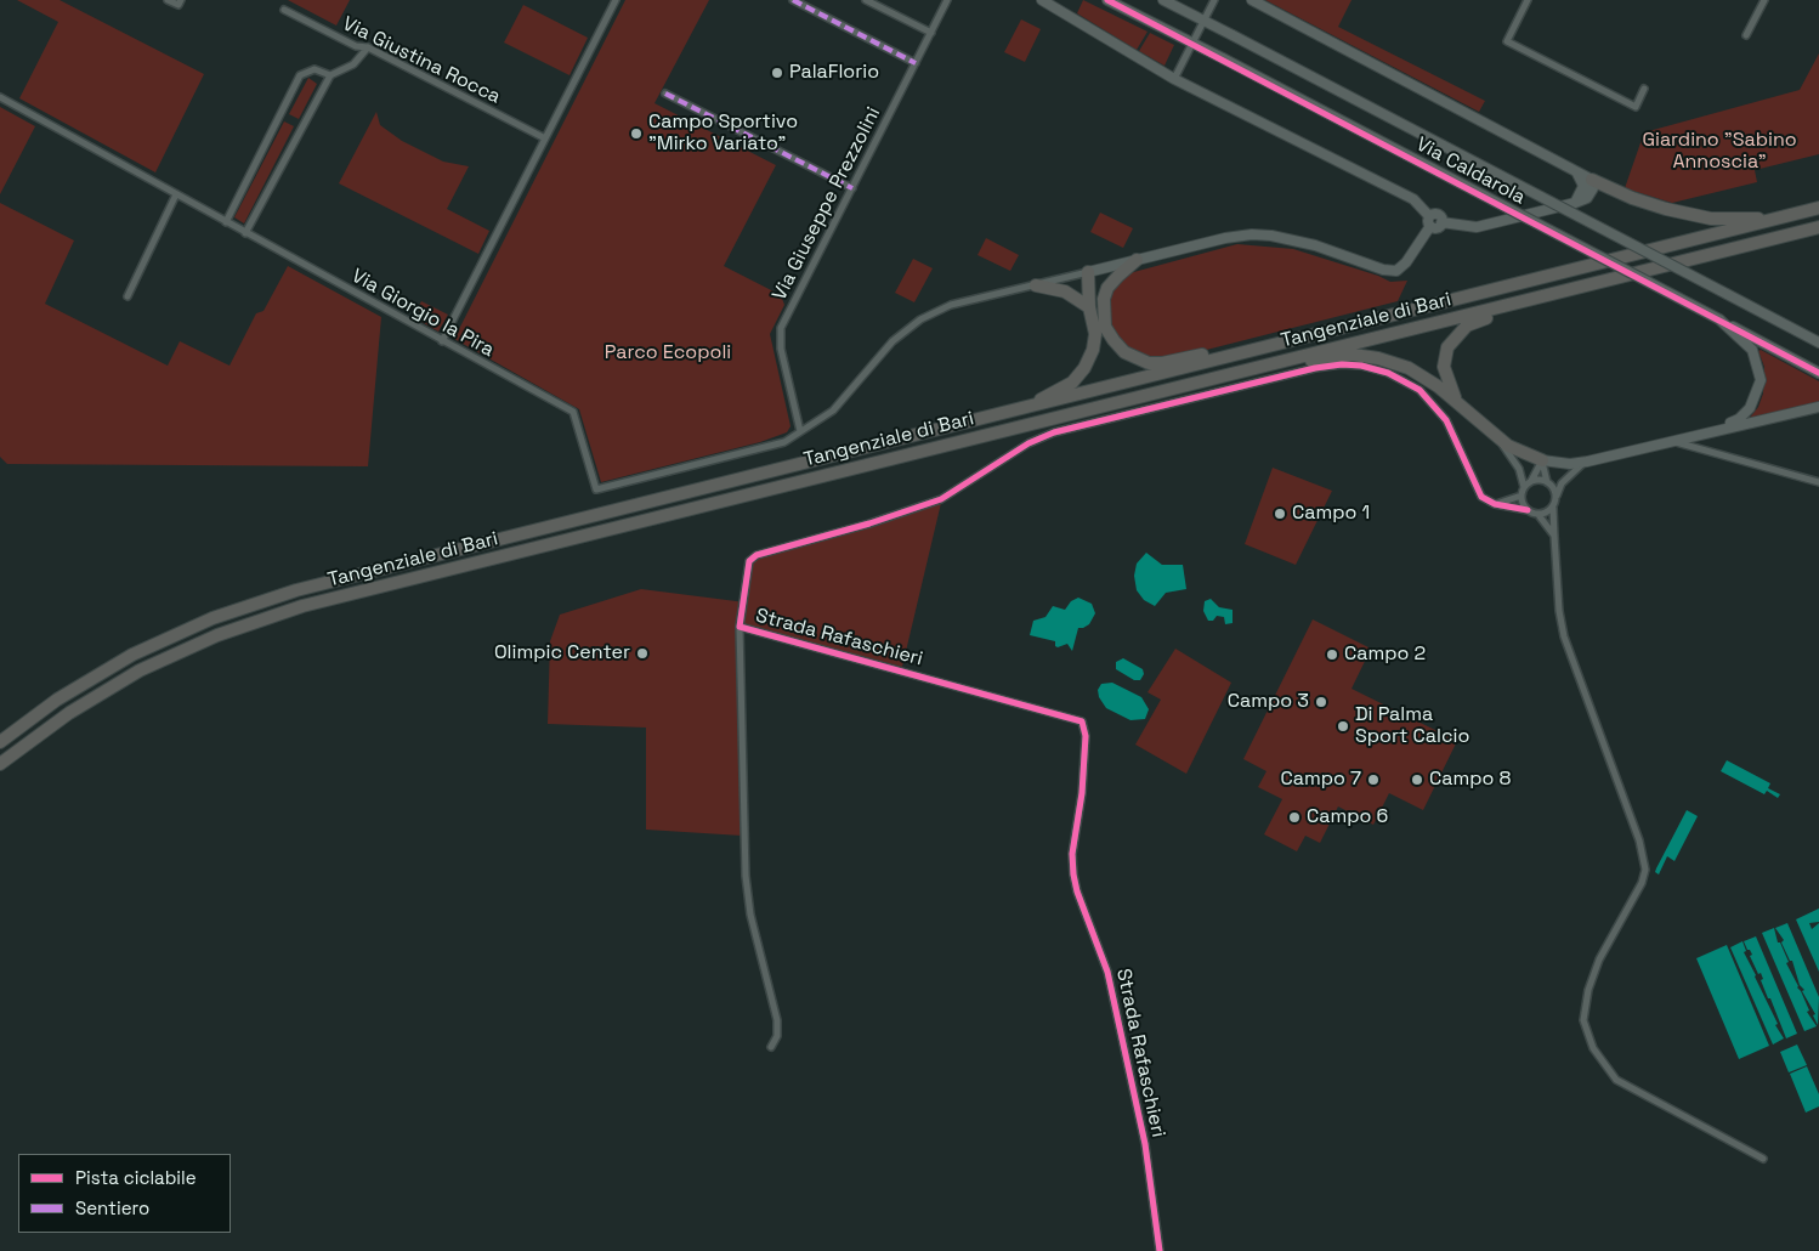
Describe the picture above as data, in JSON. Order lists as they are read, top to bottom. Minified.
{"streets":{"highway":["Tangenziale di Bari"],"street":["Via Giustina Rocca","Via Caldarola","Via Giuseppe Prezzolini","Via Giorgio la Pira","Strada Rafaschieri"]},"crossings":[["Via Giuseppe Prezzolini","Via Giorgio la Pira"]],"parks":["Giardino \"Sabino Annoscia\"","Parco Ecopoli"],"places":["PalaFlorio","Campo Sportivo \"Mirko Variato\"","Campo 1","Olimpic Center","Campo 2","Campo 3","Di Palma Sport Calcio","Campo 7","Campo 8","Campo 6"],"legend":["Pista ciclabile","Sentiero"]}
